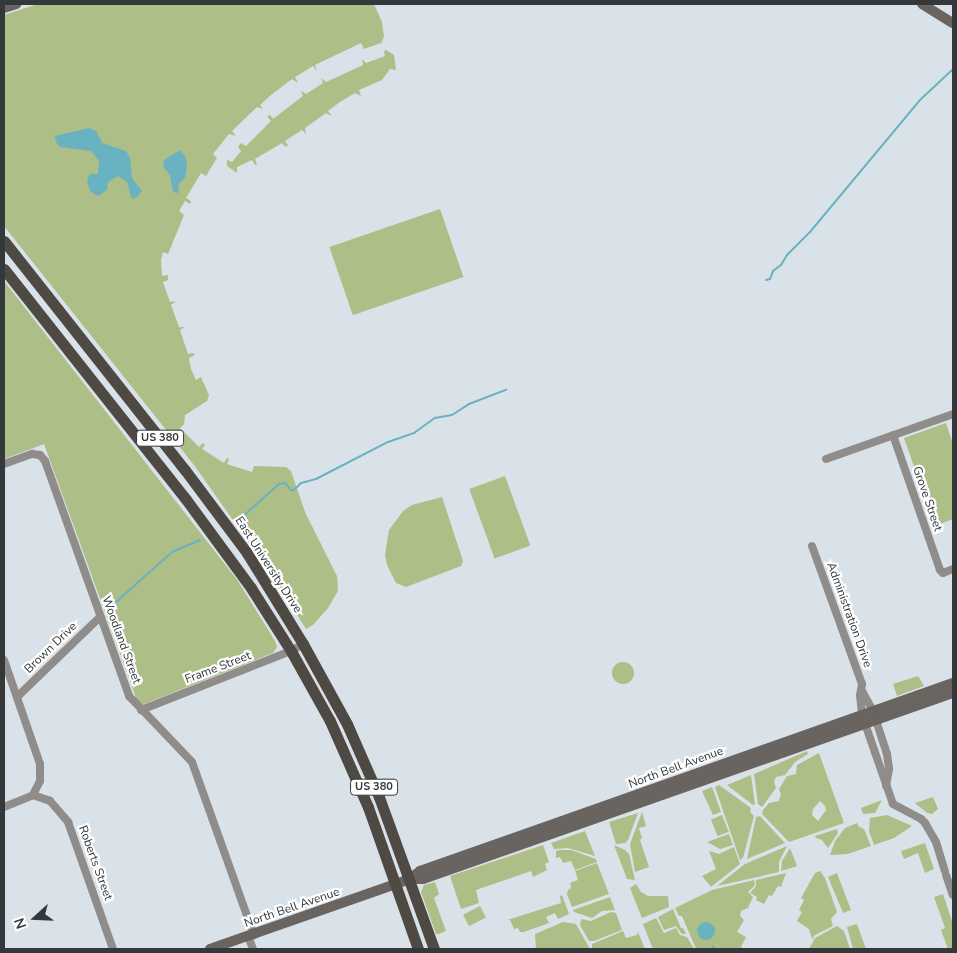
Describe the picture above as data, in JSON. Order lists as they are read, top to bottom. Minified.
{"streets":{"main road":["US 380","East University Drive","North Bell Avenue"],"street":["Grove Street","Administration Drive","Woodland Street","Brown Drive","Frame Street","Roberts Street"]},"crossings":[["US 380","Frame Street"],["US 380","North Bell Avenue"],["East University Drive","Frame Street"],["East University Drive","North Bell Avenue"],["Administration Drive","North Bell Avenue"],["Woodland Street","Brown Drive"],["Woodland Street","Frame Street"],["Woodland Street","North Bell Avenue"]],"north":"left"}
